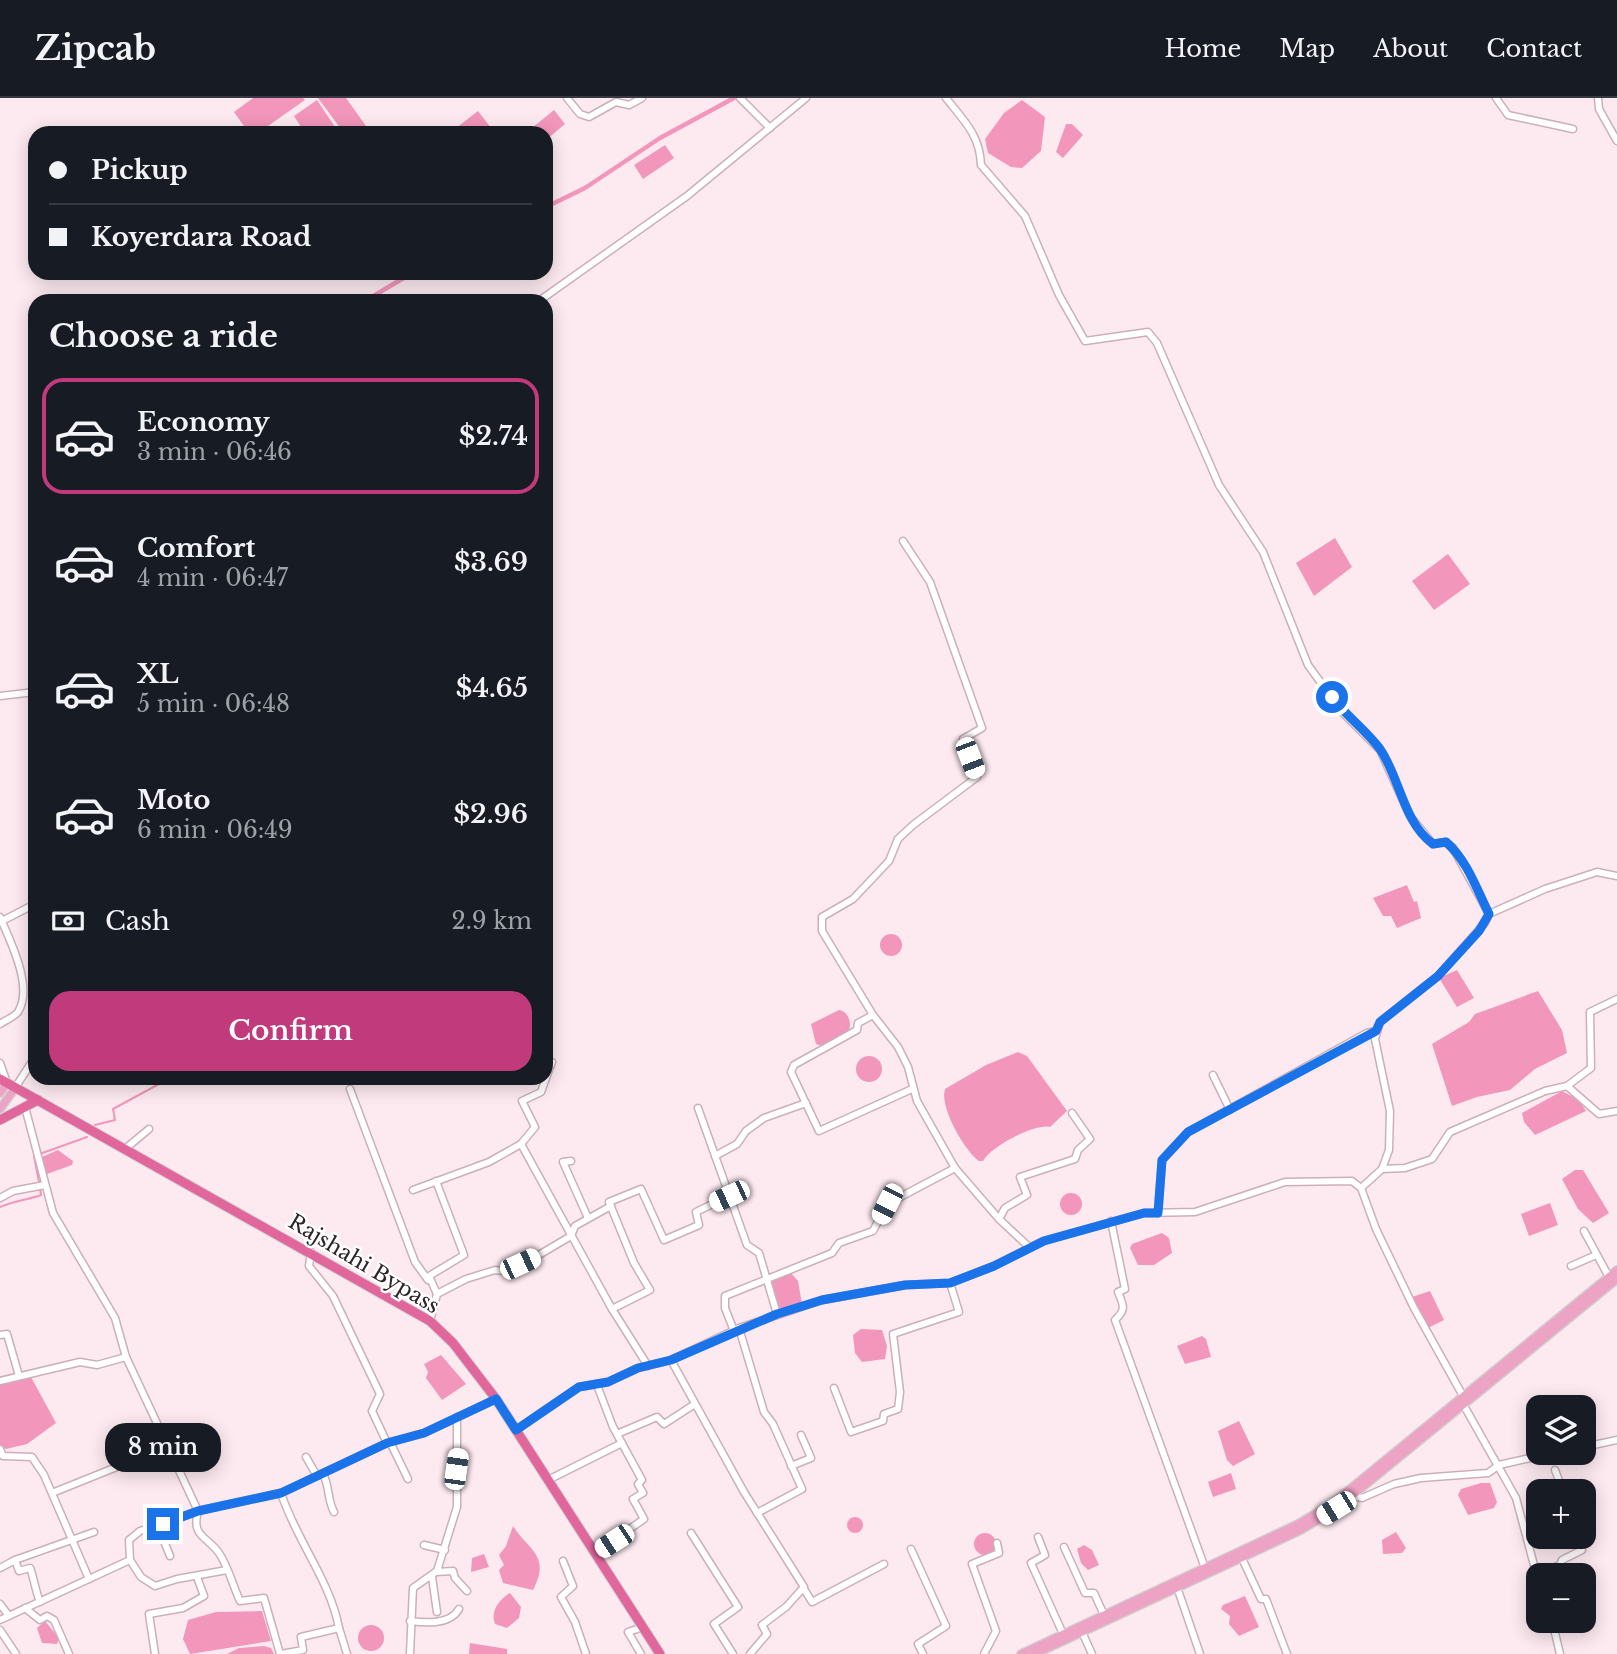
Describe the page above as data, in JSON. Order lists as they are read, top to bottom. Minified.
{"streets":{"highway":["Rajshahi Bypass"]},"page":{"header":"Zipcab","nav":["Home","Map","About","Contact"],"banner":["Pickup","Koyerdara Road"],"heading":"Choose a ride","list":[{"name":"Economy","note":"3 min · 06:46","value":"$2.74"},{"name":"Comfort","note":"4 min · 06:47","value":"$3.69"},{"name":"XL","note":"5 min · 06:48","value":"$4.65"},{"name":"Moto","note":"6 min · 06:49","value":"$2.96"}],"pay":["Cash","2.9 km"],"buttons":"Confirm","map_buttons":["+","−"],"bubble":"8 min"}}
